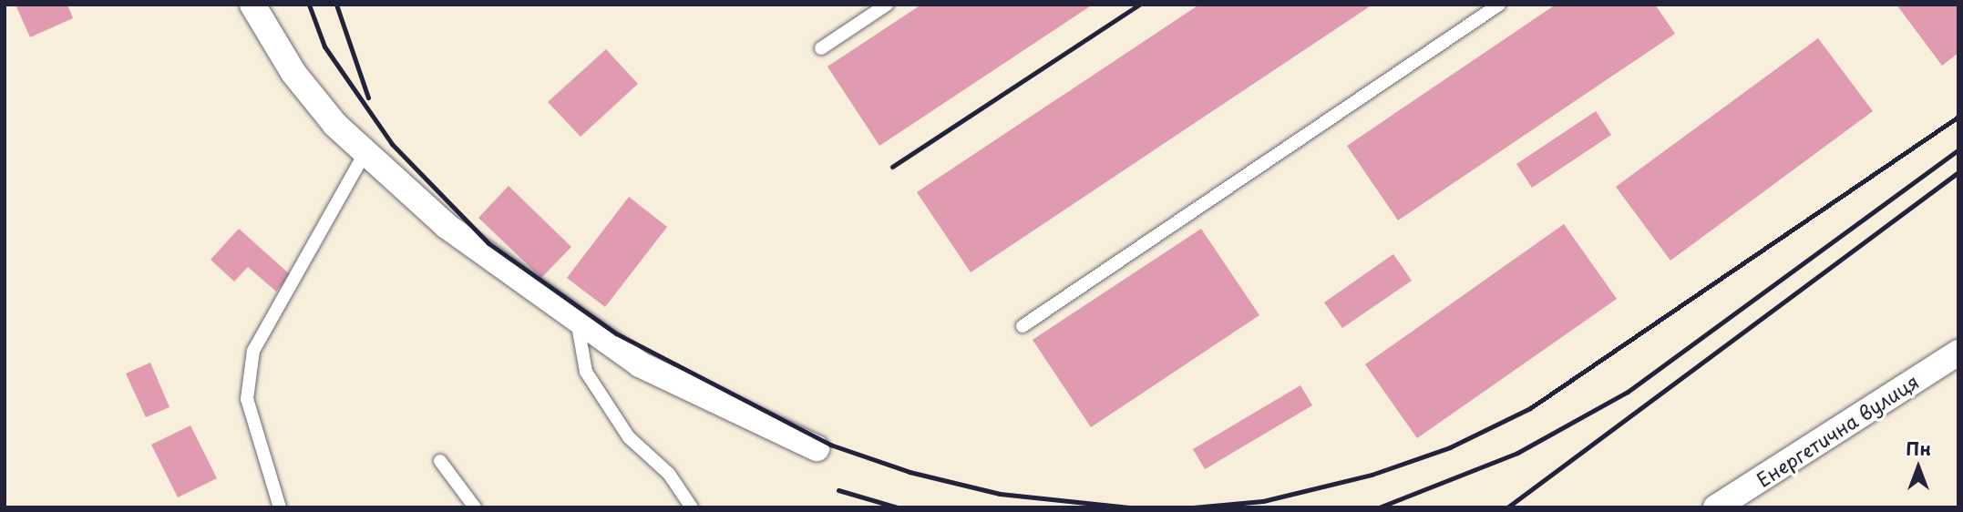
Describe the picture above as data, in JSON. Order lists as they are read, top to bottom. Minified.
{"streets":{"street":["Енергетична вулиця"]},"north":"top"}
